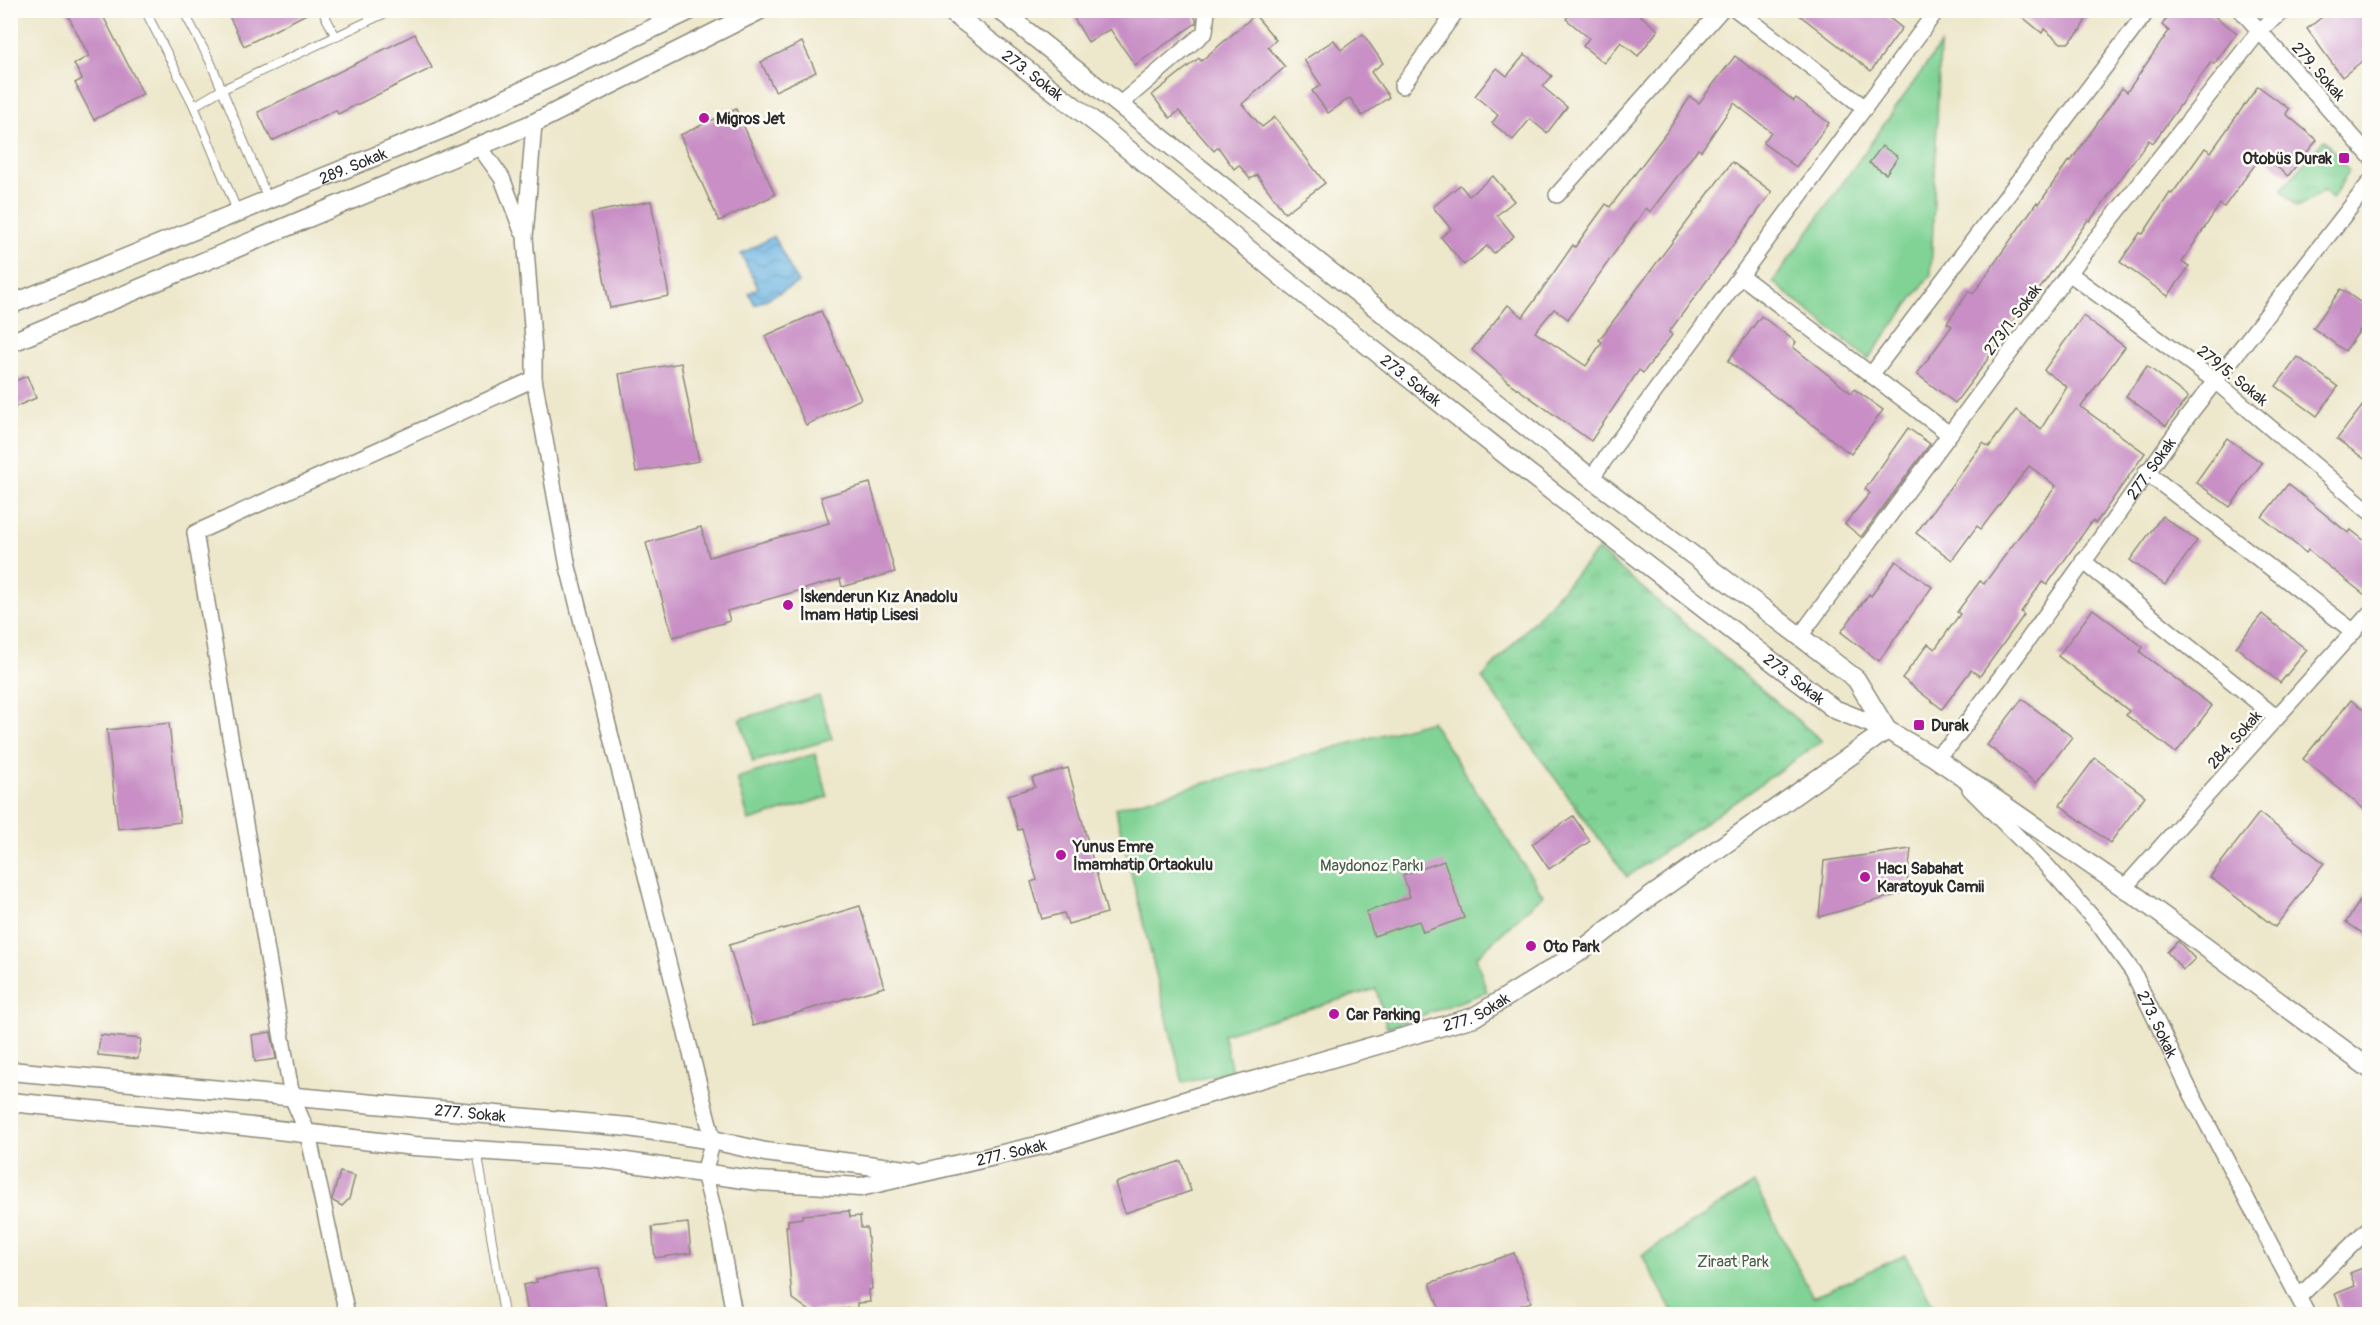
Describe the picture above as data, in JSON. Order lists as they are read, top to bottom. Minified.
{"streets":{"street":["279. Sokak","273. Sokak","289. Sokak","273/1. Sokak","279/5. Sokak","277. Sokak","284. Sokak"]},"crossings":[["279. Sokak","273/1. Sokak"],["273. Sokak","273/1. Sokak"],["273. Sokak","277. Sokak"],["273. Sokak","284. Sokak"],["273/1. Sokak","279/5. Sokak"],["279/5. Sokak","277. Sokak"]],"parks":["Maydonoz Parkı","Ziraat Park"],"places":{"other":["Migros Jet","İskenderun Kız Anadolu İmam Hatip Lisesi","Yunus Emre İmamhatip Ortaokulu","Hacı Sabahat Karatoyuk Camii","Oto Park","Car Parking"],"transit":["Otobüs Durak","Durak"]}}
